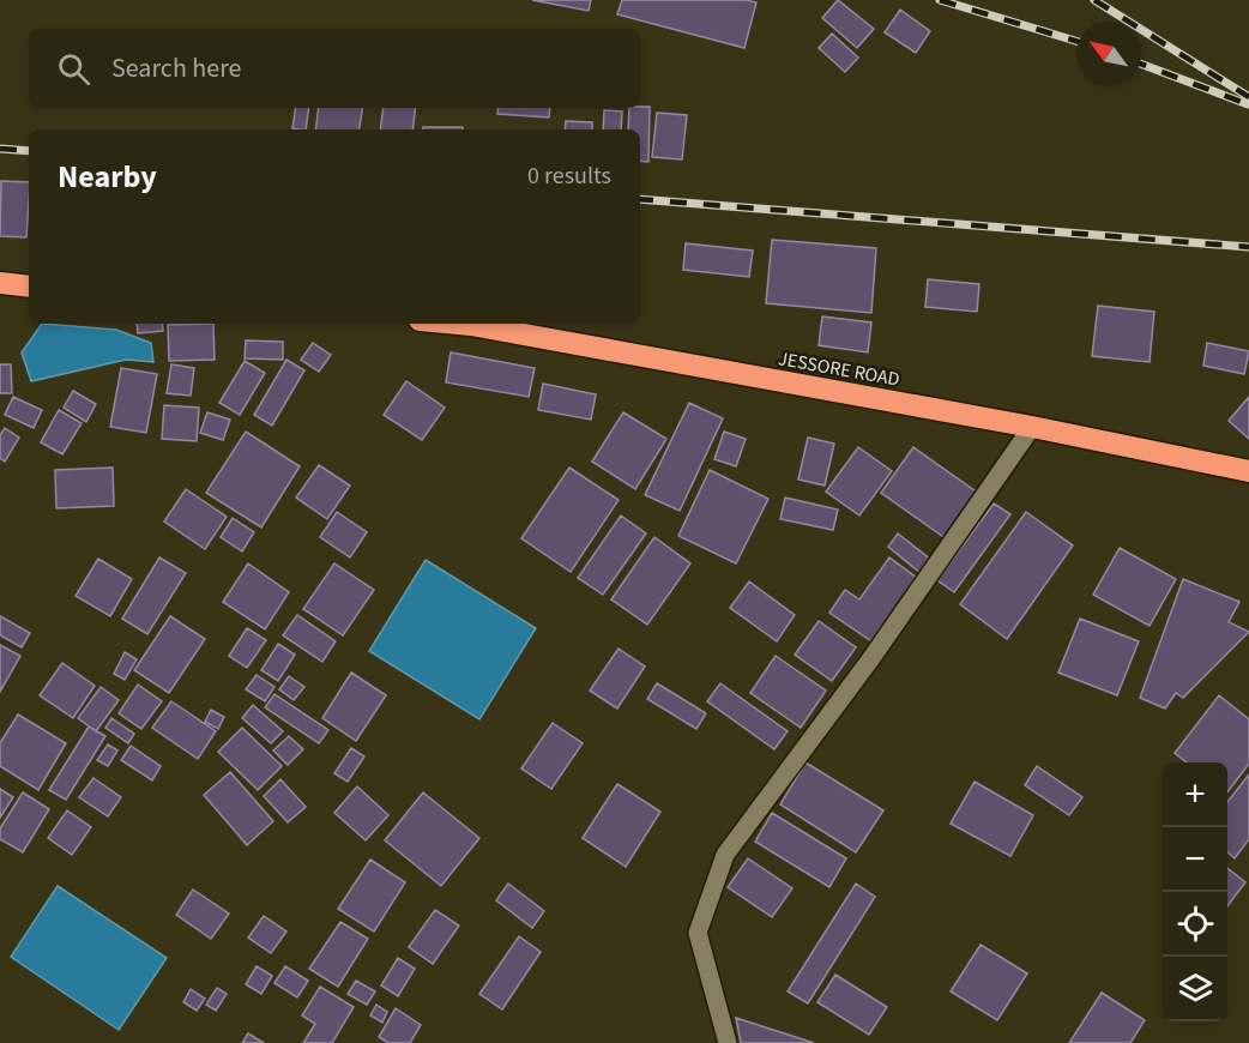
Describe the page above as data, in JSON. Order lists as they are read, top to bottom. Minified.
{"streets":{"highway":["JESSORE ROAD"]},"north":"top left","page":{"search":"Search here","heading":["Nearby","0 results"],"map_buttons":["+","−"]}}
